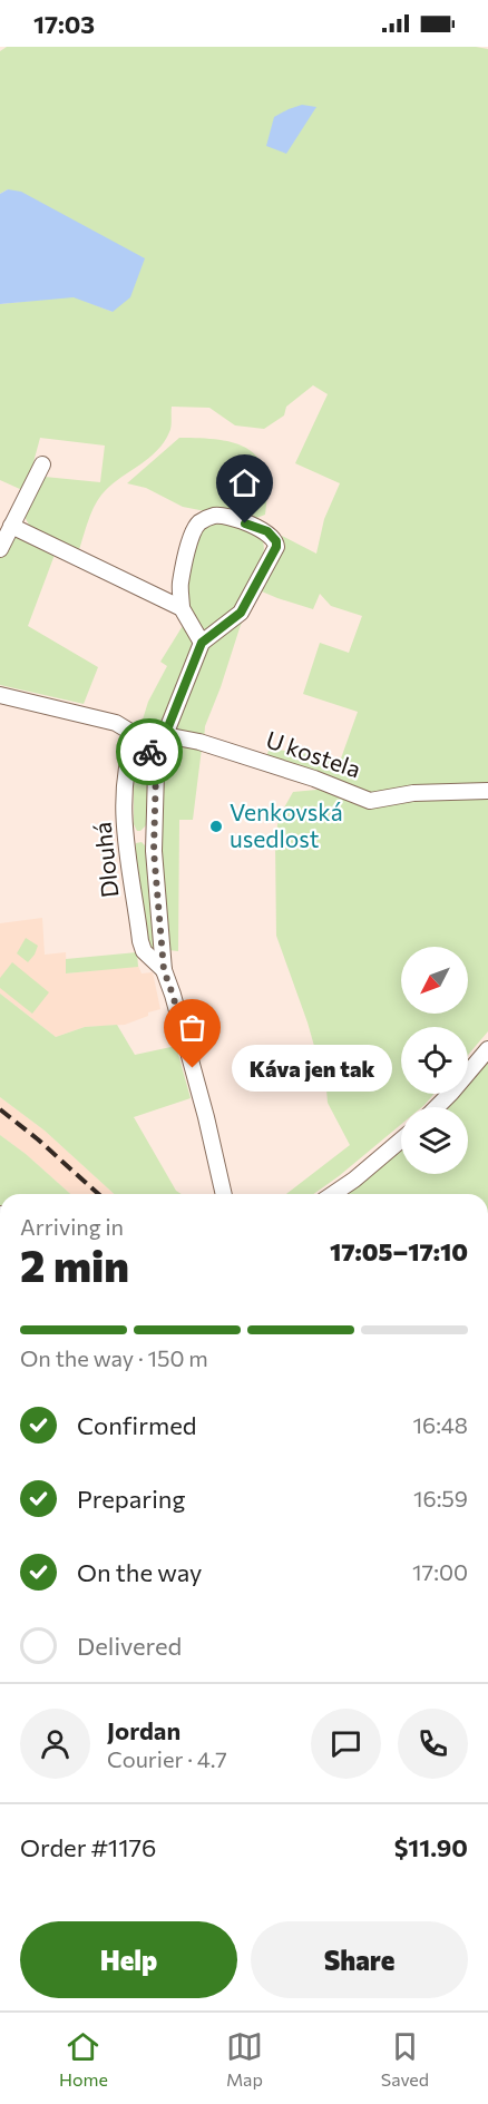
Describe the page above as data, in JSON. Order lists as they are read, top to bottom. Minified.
{"streets":{"street":["U kostela","Dlouhá"]},"places":["Venkovská usedlost","Káva jen tak"],"north":"bottom left","page":{"status":"17:03","bubble":"Káva jen tak","heading":["2 min","Arriving in","17:05–17:10"],"panel":["Jordan","Courier · 4.7","Order #1176","$11.90"],"bar":"On the way · 150 m","list":[["Confirmed","16:48"],["Preparing","16:59"],["On the way","17:00"],"Delivered"],"buttons":["Help","Share"],"tabs":["Home","Map","Saved"]}}
